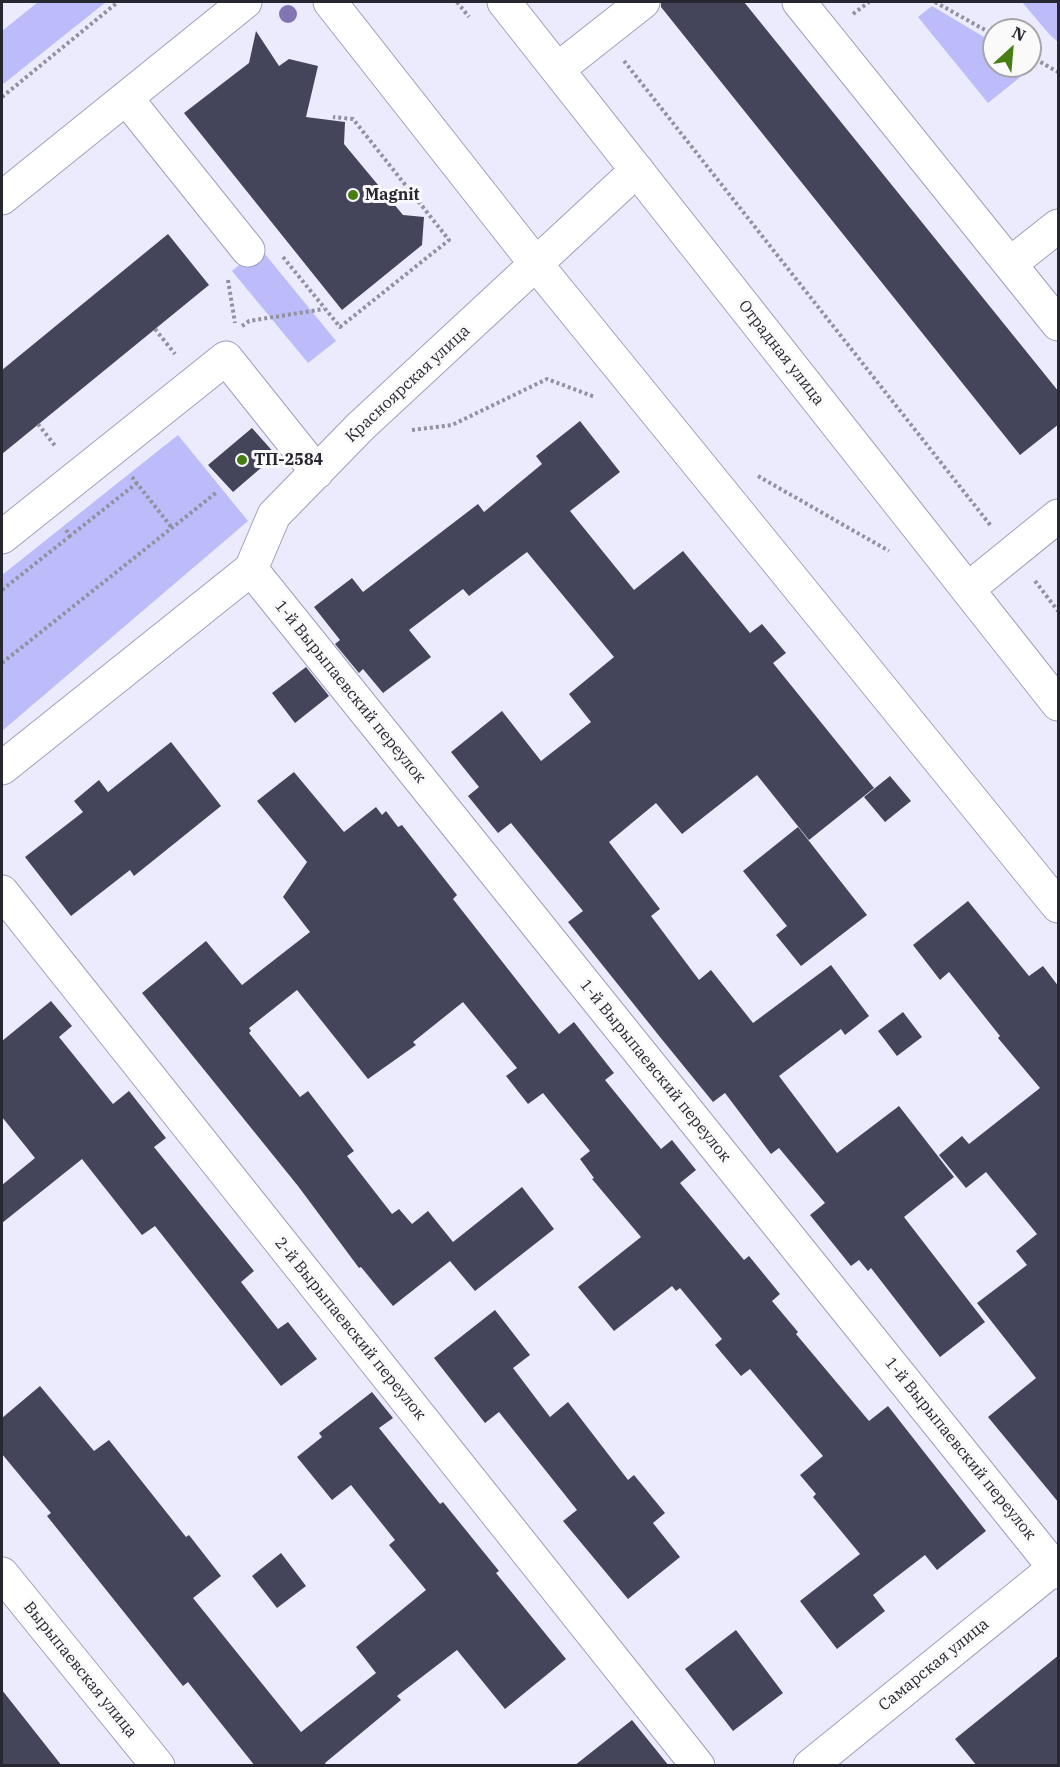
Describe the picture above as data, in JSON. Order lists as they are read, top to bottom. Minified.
{"streets":{"street":["Отрадная улица","Красноярская улица","1-й Вырыпаевский переулок","2-й Вырыпаевский переулок","Самарская улица","Вырыпаевская улица"]},"crossings":[["Отрадная улица","Красноярская улица"],["Красноярская улица","1-й Вырыпаевский переулок"],["1-й Вырыпаевский переулок","Самарская улица"]],"places":["Magnit","ТП-2584"],"north":"top right"}
